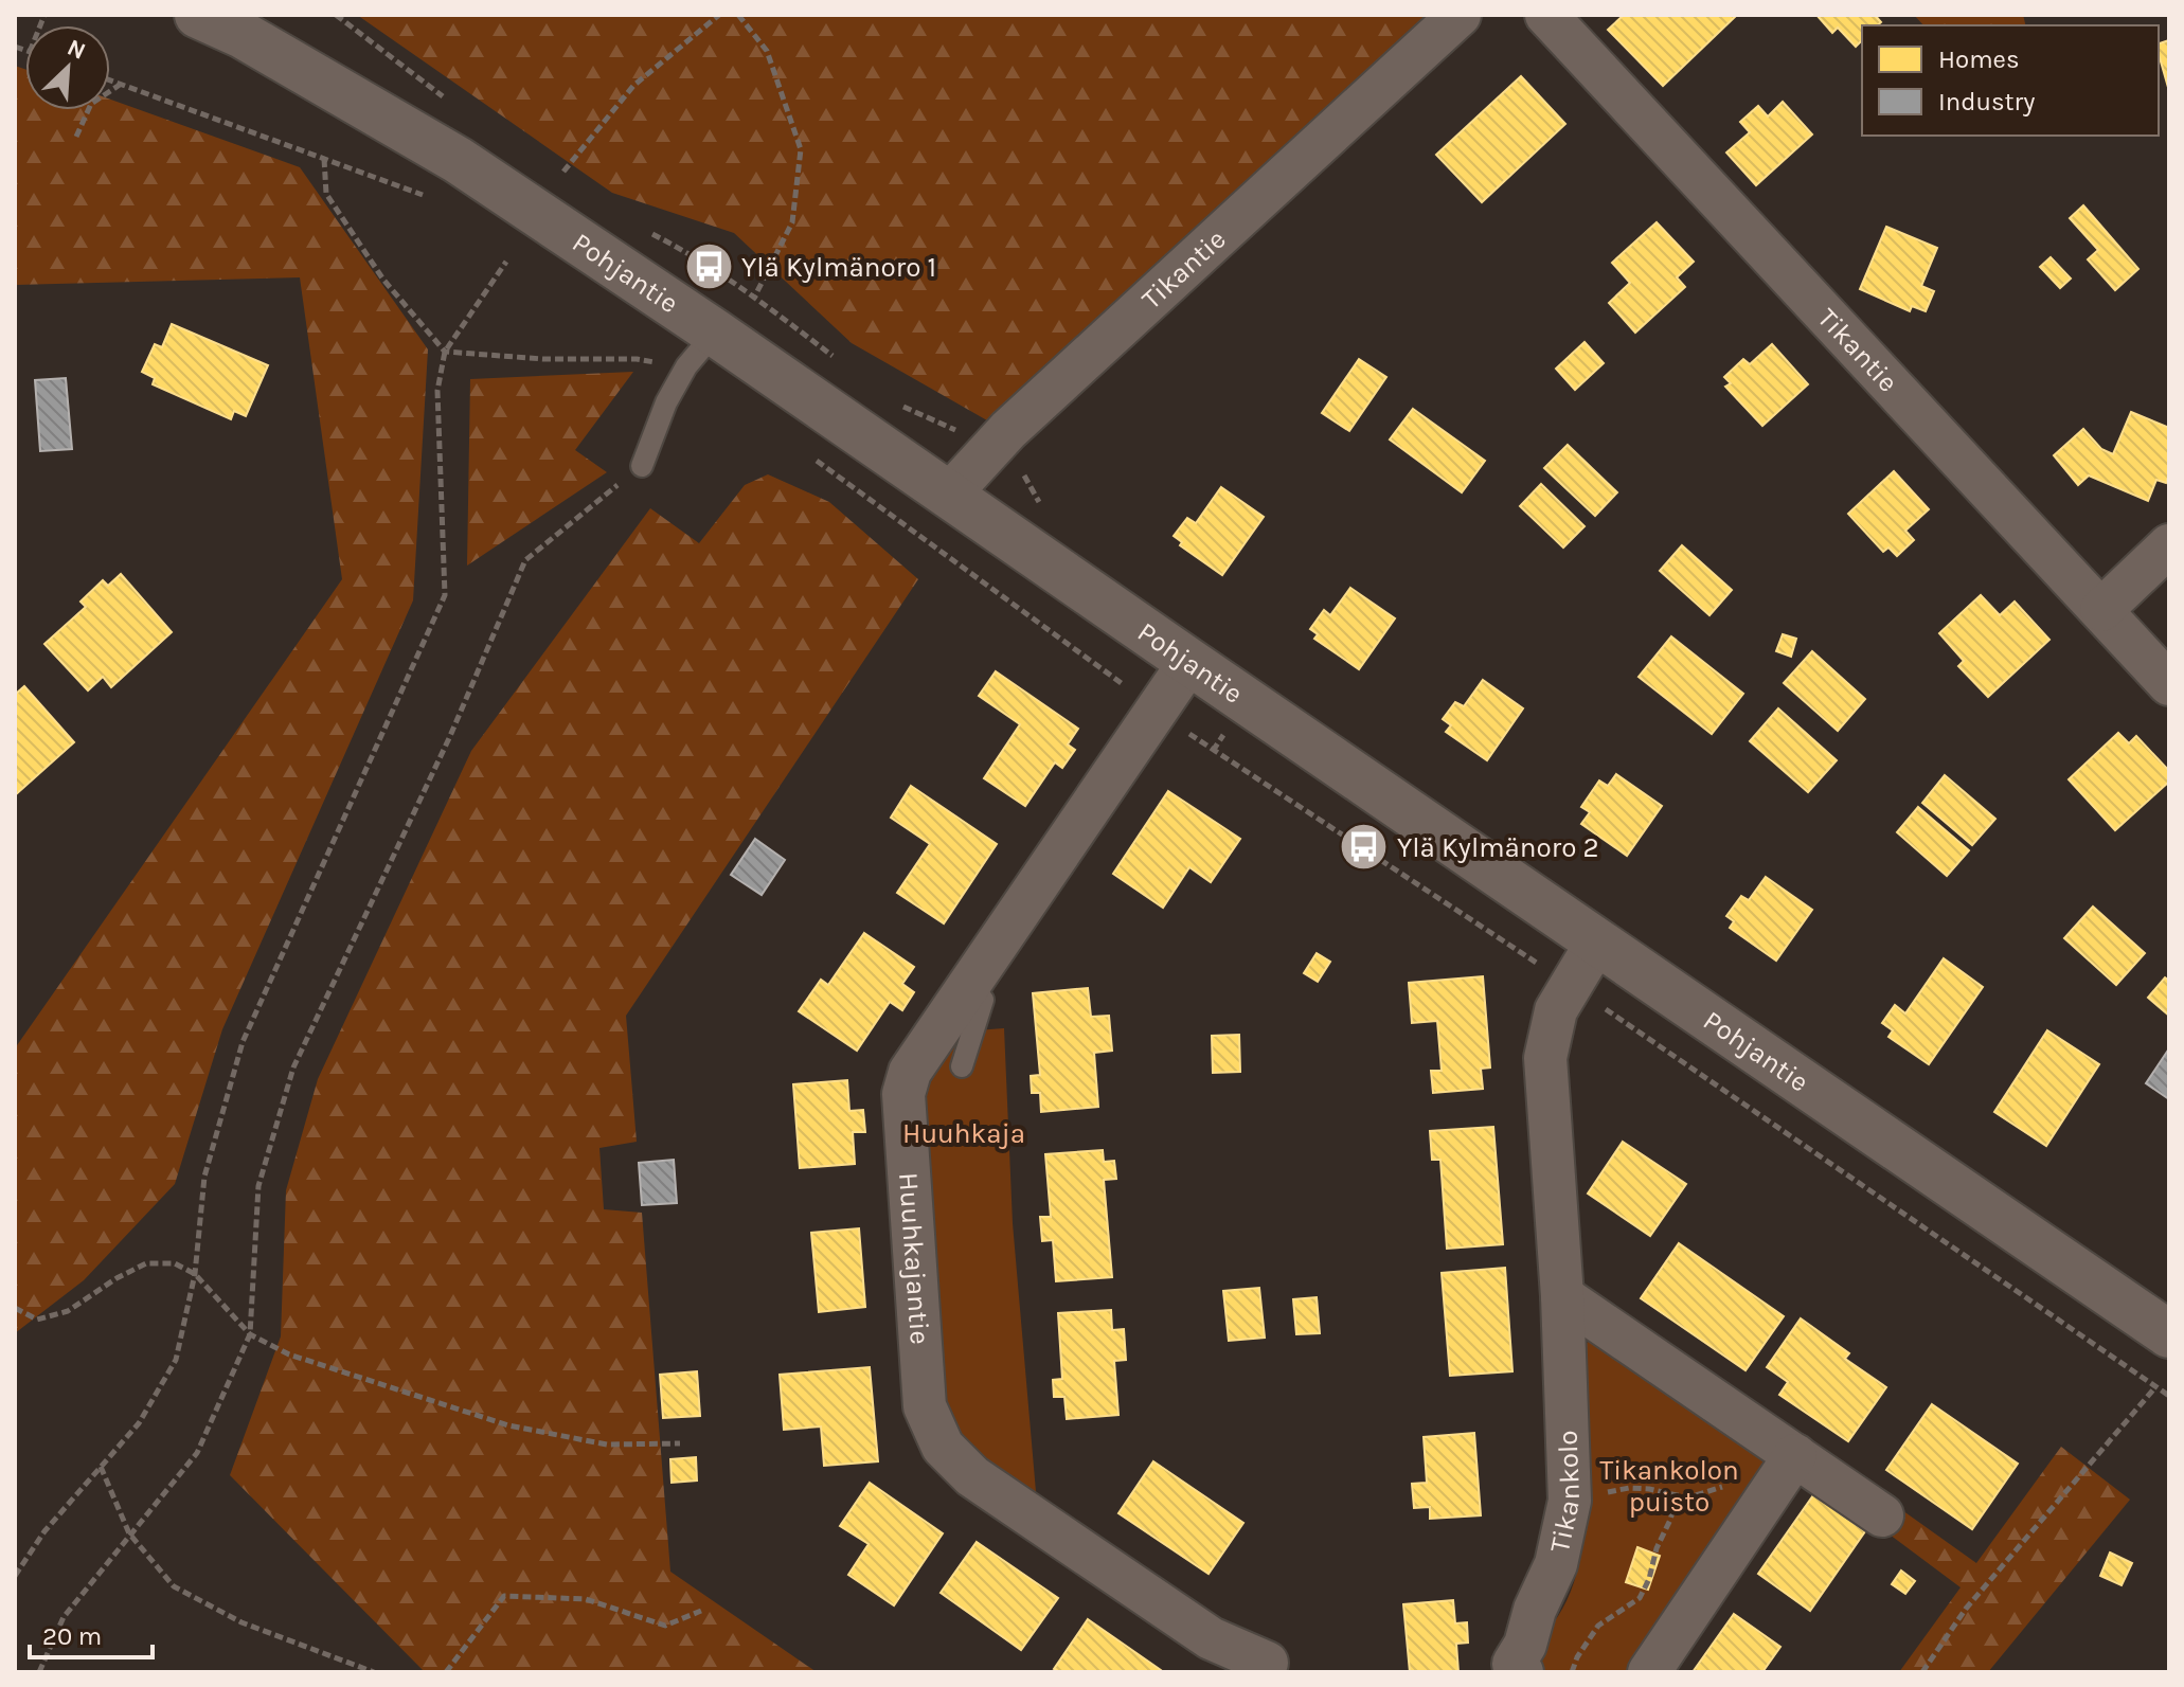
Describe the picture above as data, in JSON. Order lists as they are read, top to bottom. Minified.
{"streets":{"street":["Tikantie","Pohjantie","Huuhkajantie","Tikankolo"]},"crossings":[["Tikantie","Pohjantie"],["Pohjantie","Huuhkajantie"],["Pohjantie","Tikankolo"]],"parks":["Huuhkaja","Tikankolon puisto"],"places":{"bus stop":["Ylä Kylmänoro 1","Ylä Kylmänoro 2"]},"legend":["Homes","Industry"],"scale_bar":"20 m","north":"top right"}
